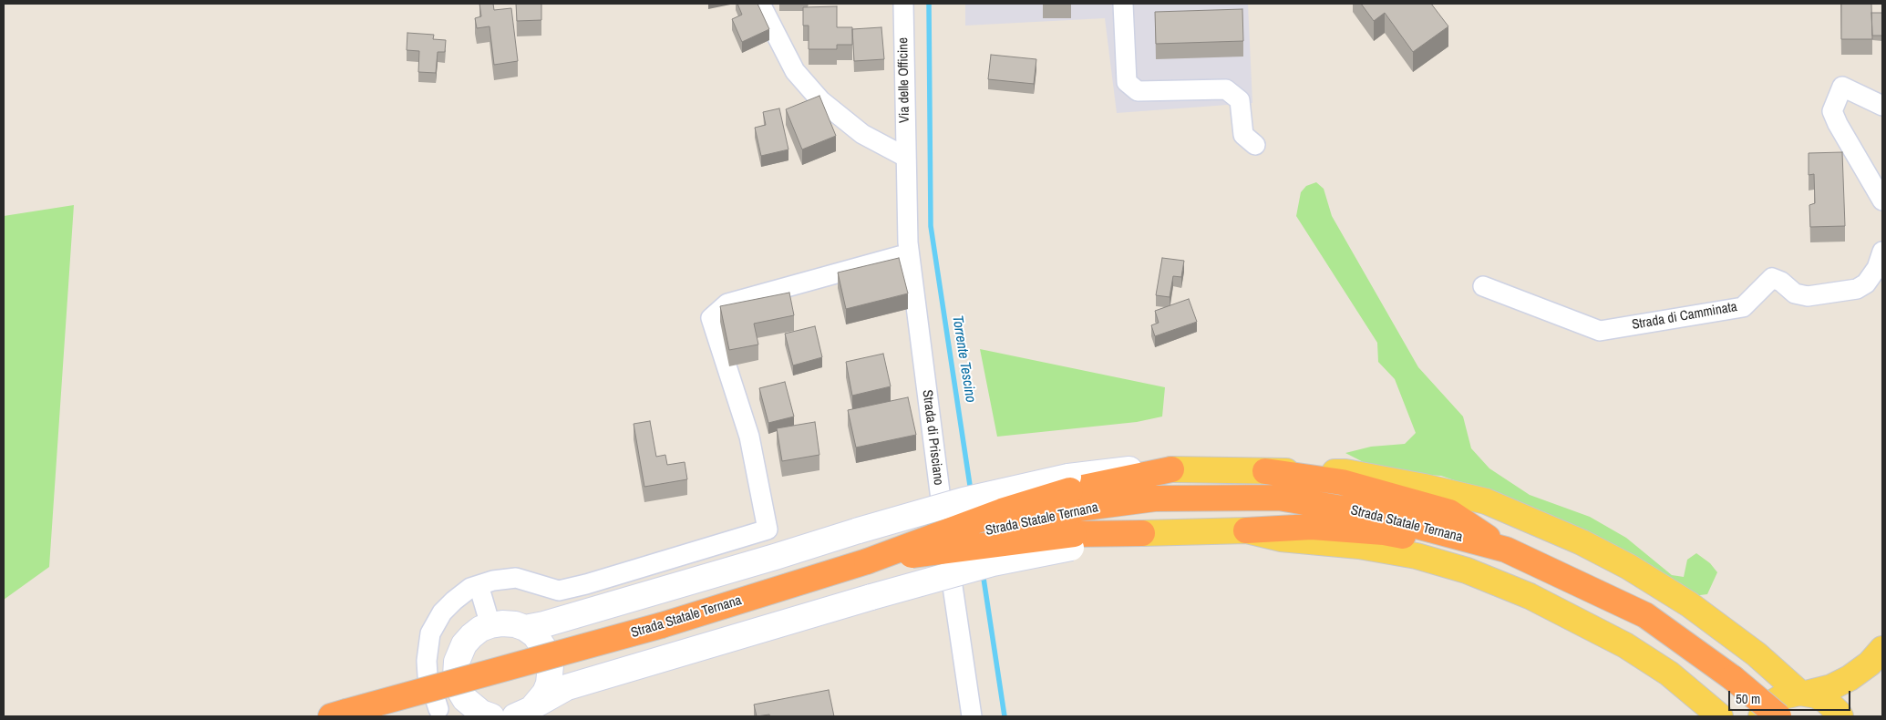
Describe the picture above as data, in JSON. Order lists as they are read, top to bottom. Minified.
{"streets":{"highway":["Strada Statale Ternana"],"street":["Via delle Officine","Strada di Camminata","Strada di Prisciano"]},"crossings":[["Via delle Officine","Strada di Prisciano"]],"water":["Torrente Tescino"],"scale_bar":"50 m"}
